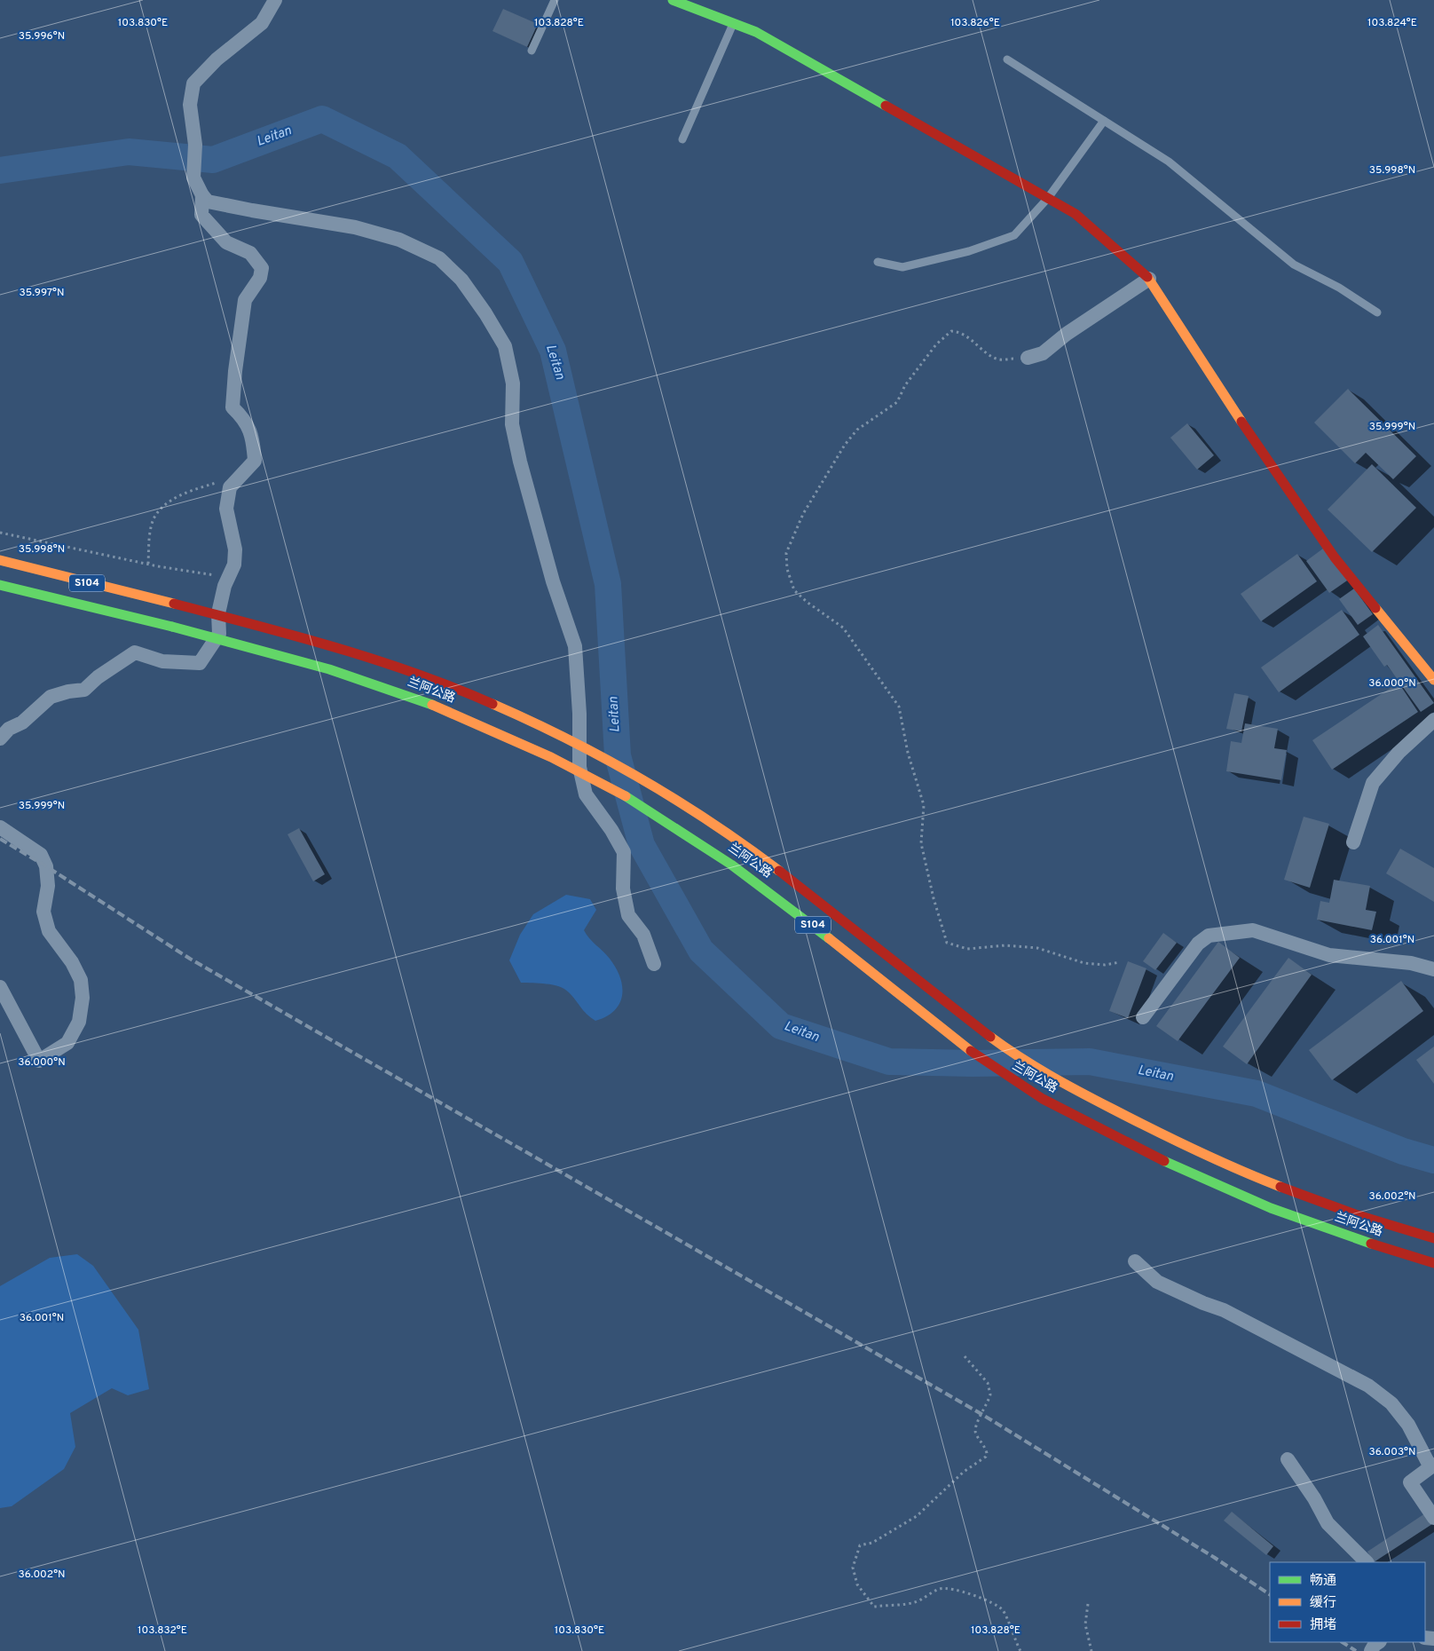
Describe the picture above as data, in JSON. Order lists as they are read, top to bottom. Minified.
{"streets":{"main road":["S104","兰阿公路"]},"water":["Leitan"],"legend":["畅通","缓行","拥堵"],"coordinates":["103.830°E","103.828°E","103.826°E","103.824°E","35.996°N","35.998°N","35.997°N","35.999°N","36.000°N","36.001°N","36.002°N","36.003°N","103.832°E"]}
